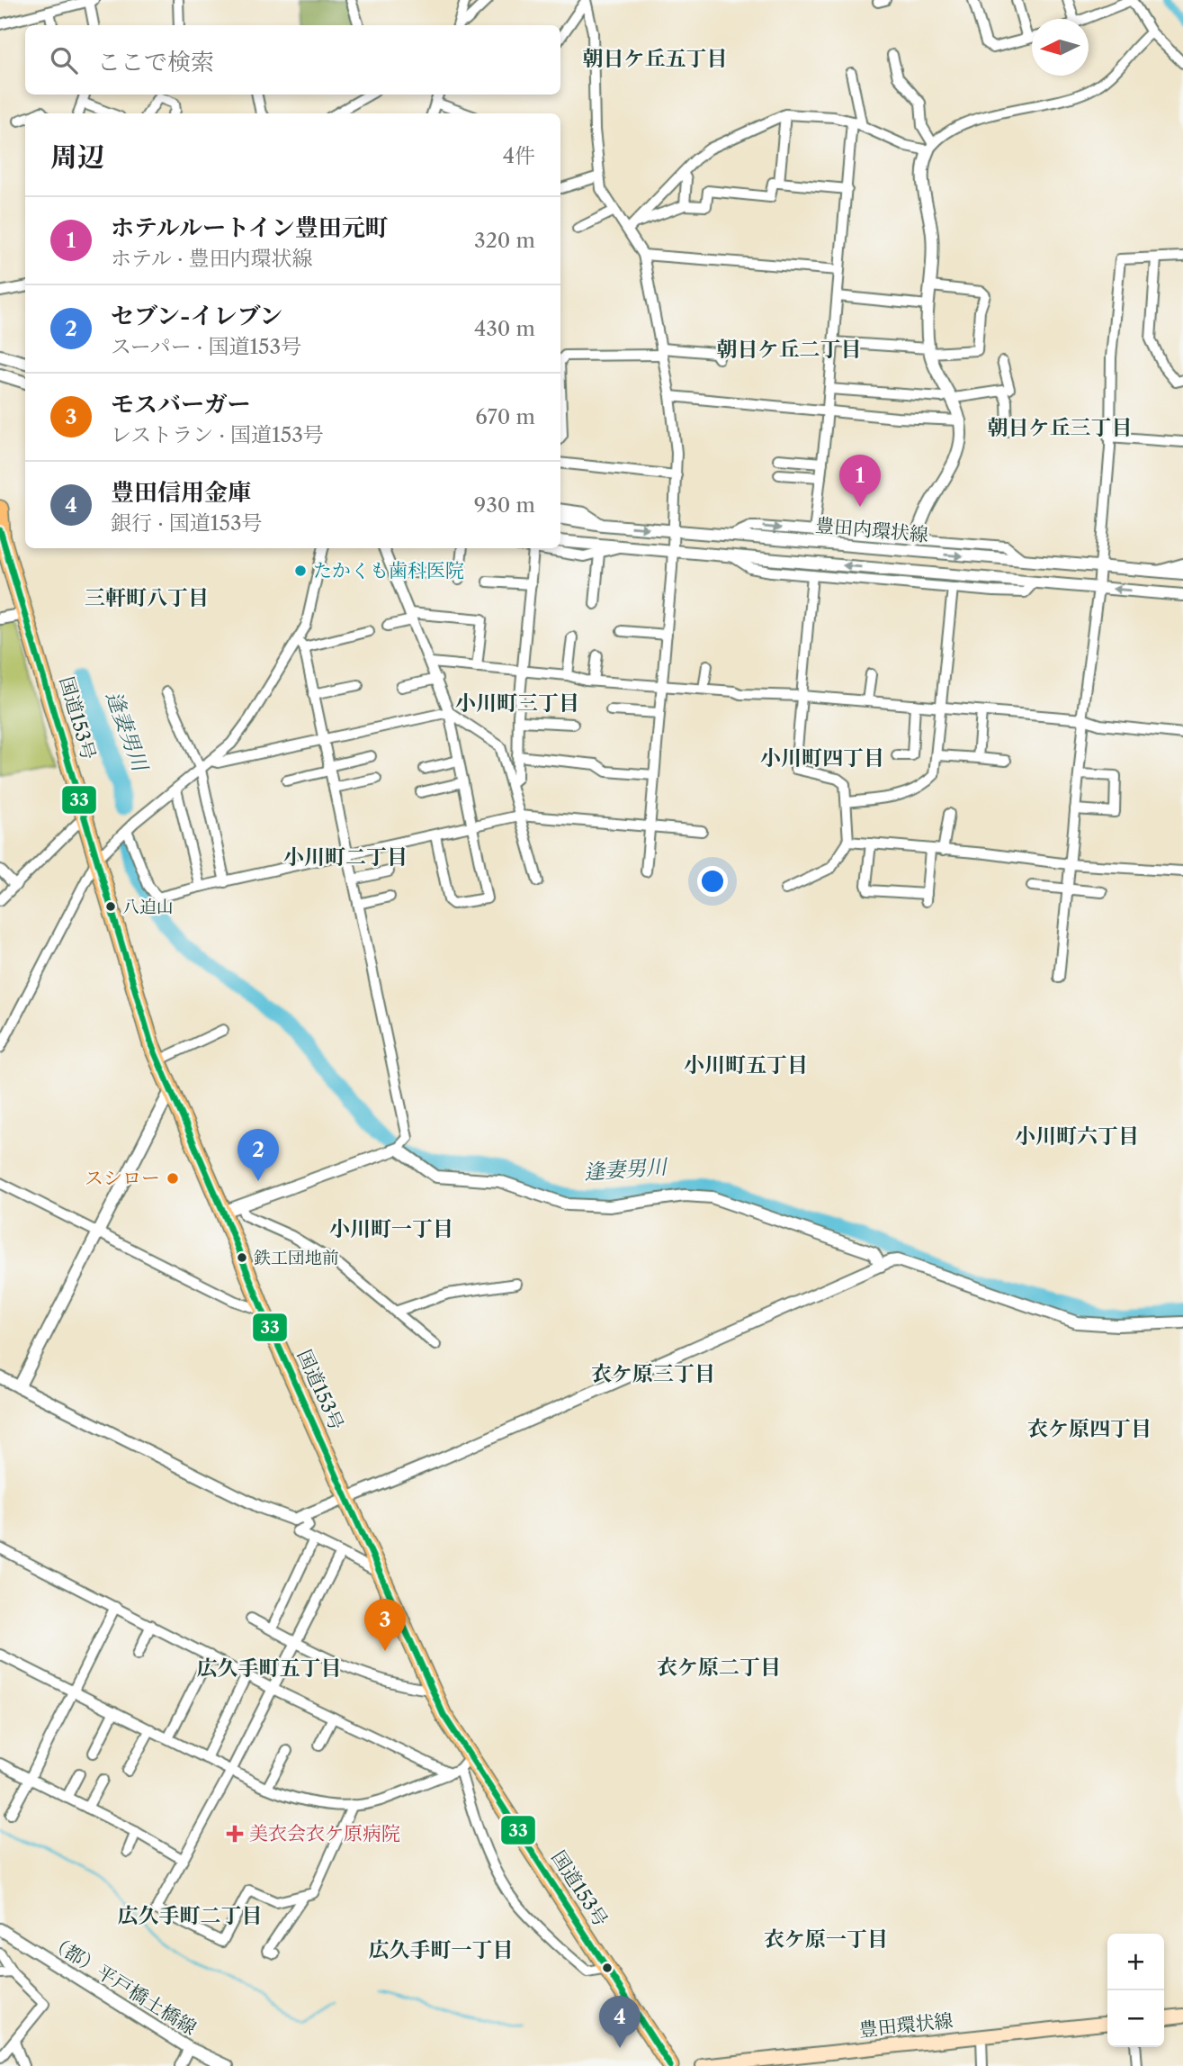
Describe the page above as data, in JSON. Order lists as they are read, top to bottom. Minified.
{"streets":{"highway":["国道153号"],"main road":["豊田環状線"],"street":["豊田内環状線","（都）平戸橋土橋線"]},"districts":["朝日ケ丘五丁目","朝日ケ丘二丁目","朝日ケ丘三丁目","三軒町八丁目","小川町三丁目","小川町四丁目","小川町二丁目","小川町五丁目","小川町六丁目","小川町一丁目","衣ケ原三丁目","衣ケ原四丁目","衣ケ原二丁目","広久手町五丁目","広久手町二丁目","衣ケ原一丁目","広久手町一丁目"],"water":["逢妻男川"],"places":{"other":["たかくも歯科医院","八迫山","スシロー","鉄工団地前"],"health":["美衣会衣ケ原病院"]},"lines":["transit line 33"],"north":"left","page":{"search":"ここで検索","heading":["周辺","4件"],"list":[{"mark":"1","name":"ホテルルートイン豊田元町","note":"ホテル · 豊田内環状線","value":"320 m"},{"mark":"2","name":"セブン-イレブン","note":"スーパー · 国道153号","value":"430 m"},{"mark":"3","name":"モスバーガー","note":"レストラン · 国道153号","value":"670 m"},{"mark":"4","name":"豊田信用金庫","note":"銀行 · 国道153号","value":"930 m"}],"pins":["1","2","3","4"],"map_buttons":["+","−"]}}
